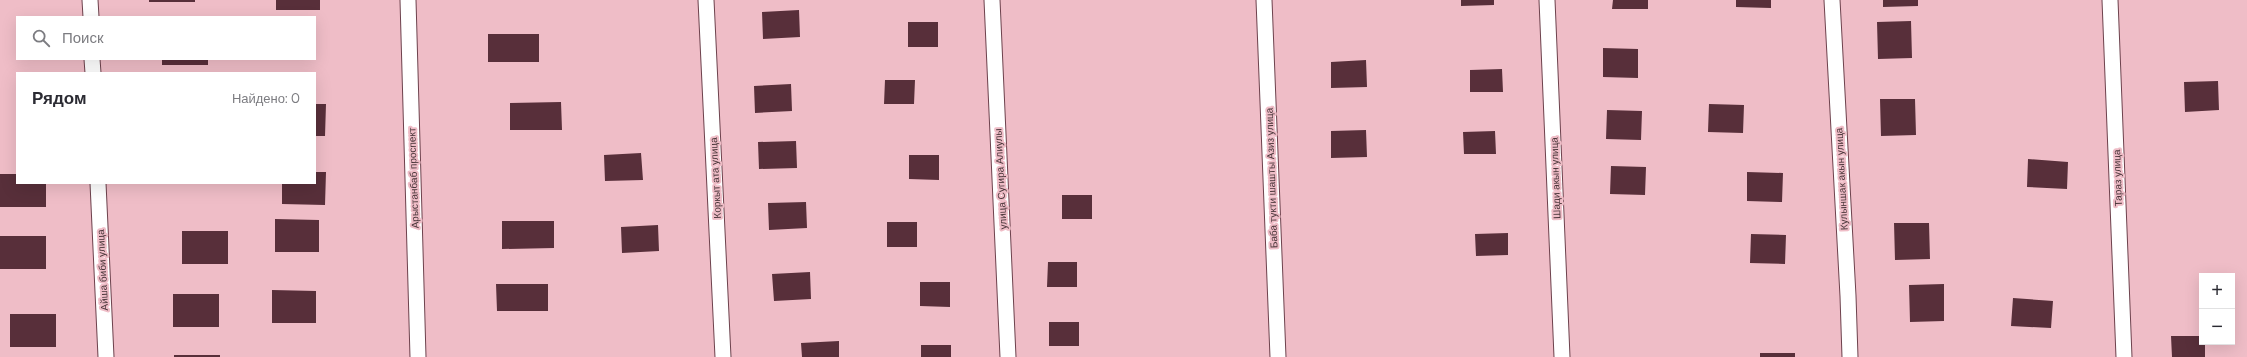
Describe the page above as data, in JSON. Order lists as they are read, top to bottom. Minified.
{"streets":{"street":["Арыстанбаб проспект","Коркыт ата улица","Баба тукти шашты Азиз улица","Шади акын улица","Тараз улица","улица Сугира Алиулы","Кулыншак акын улица","Айша биби улица"]},"page":{"search":"Поиск","heading":["Рядом","Найдено: 0"],"map_buttons":["+","−"]}}
